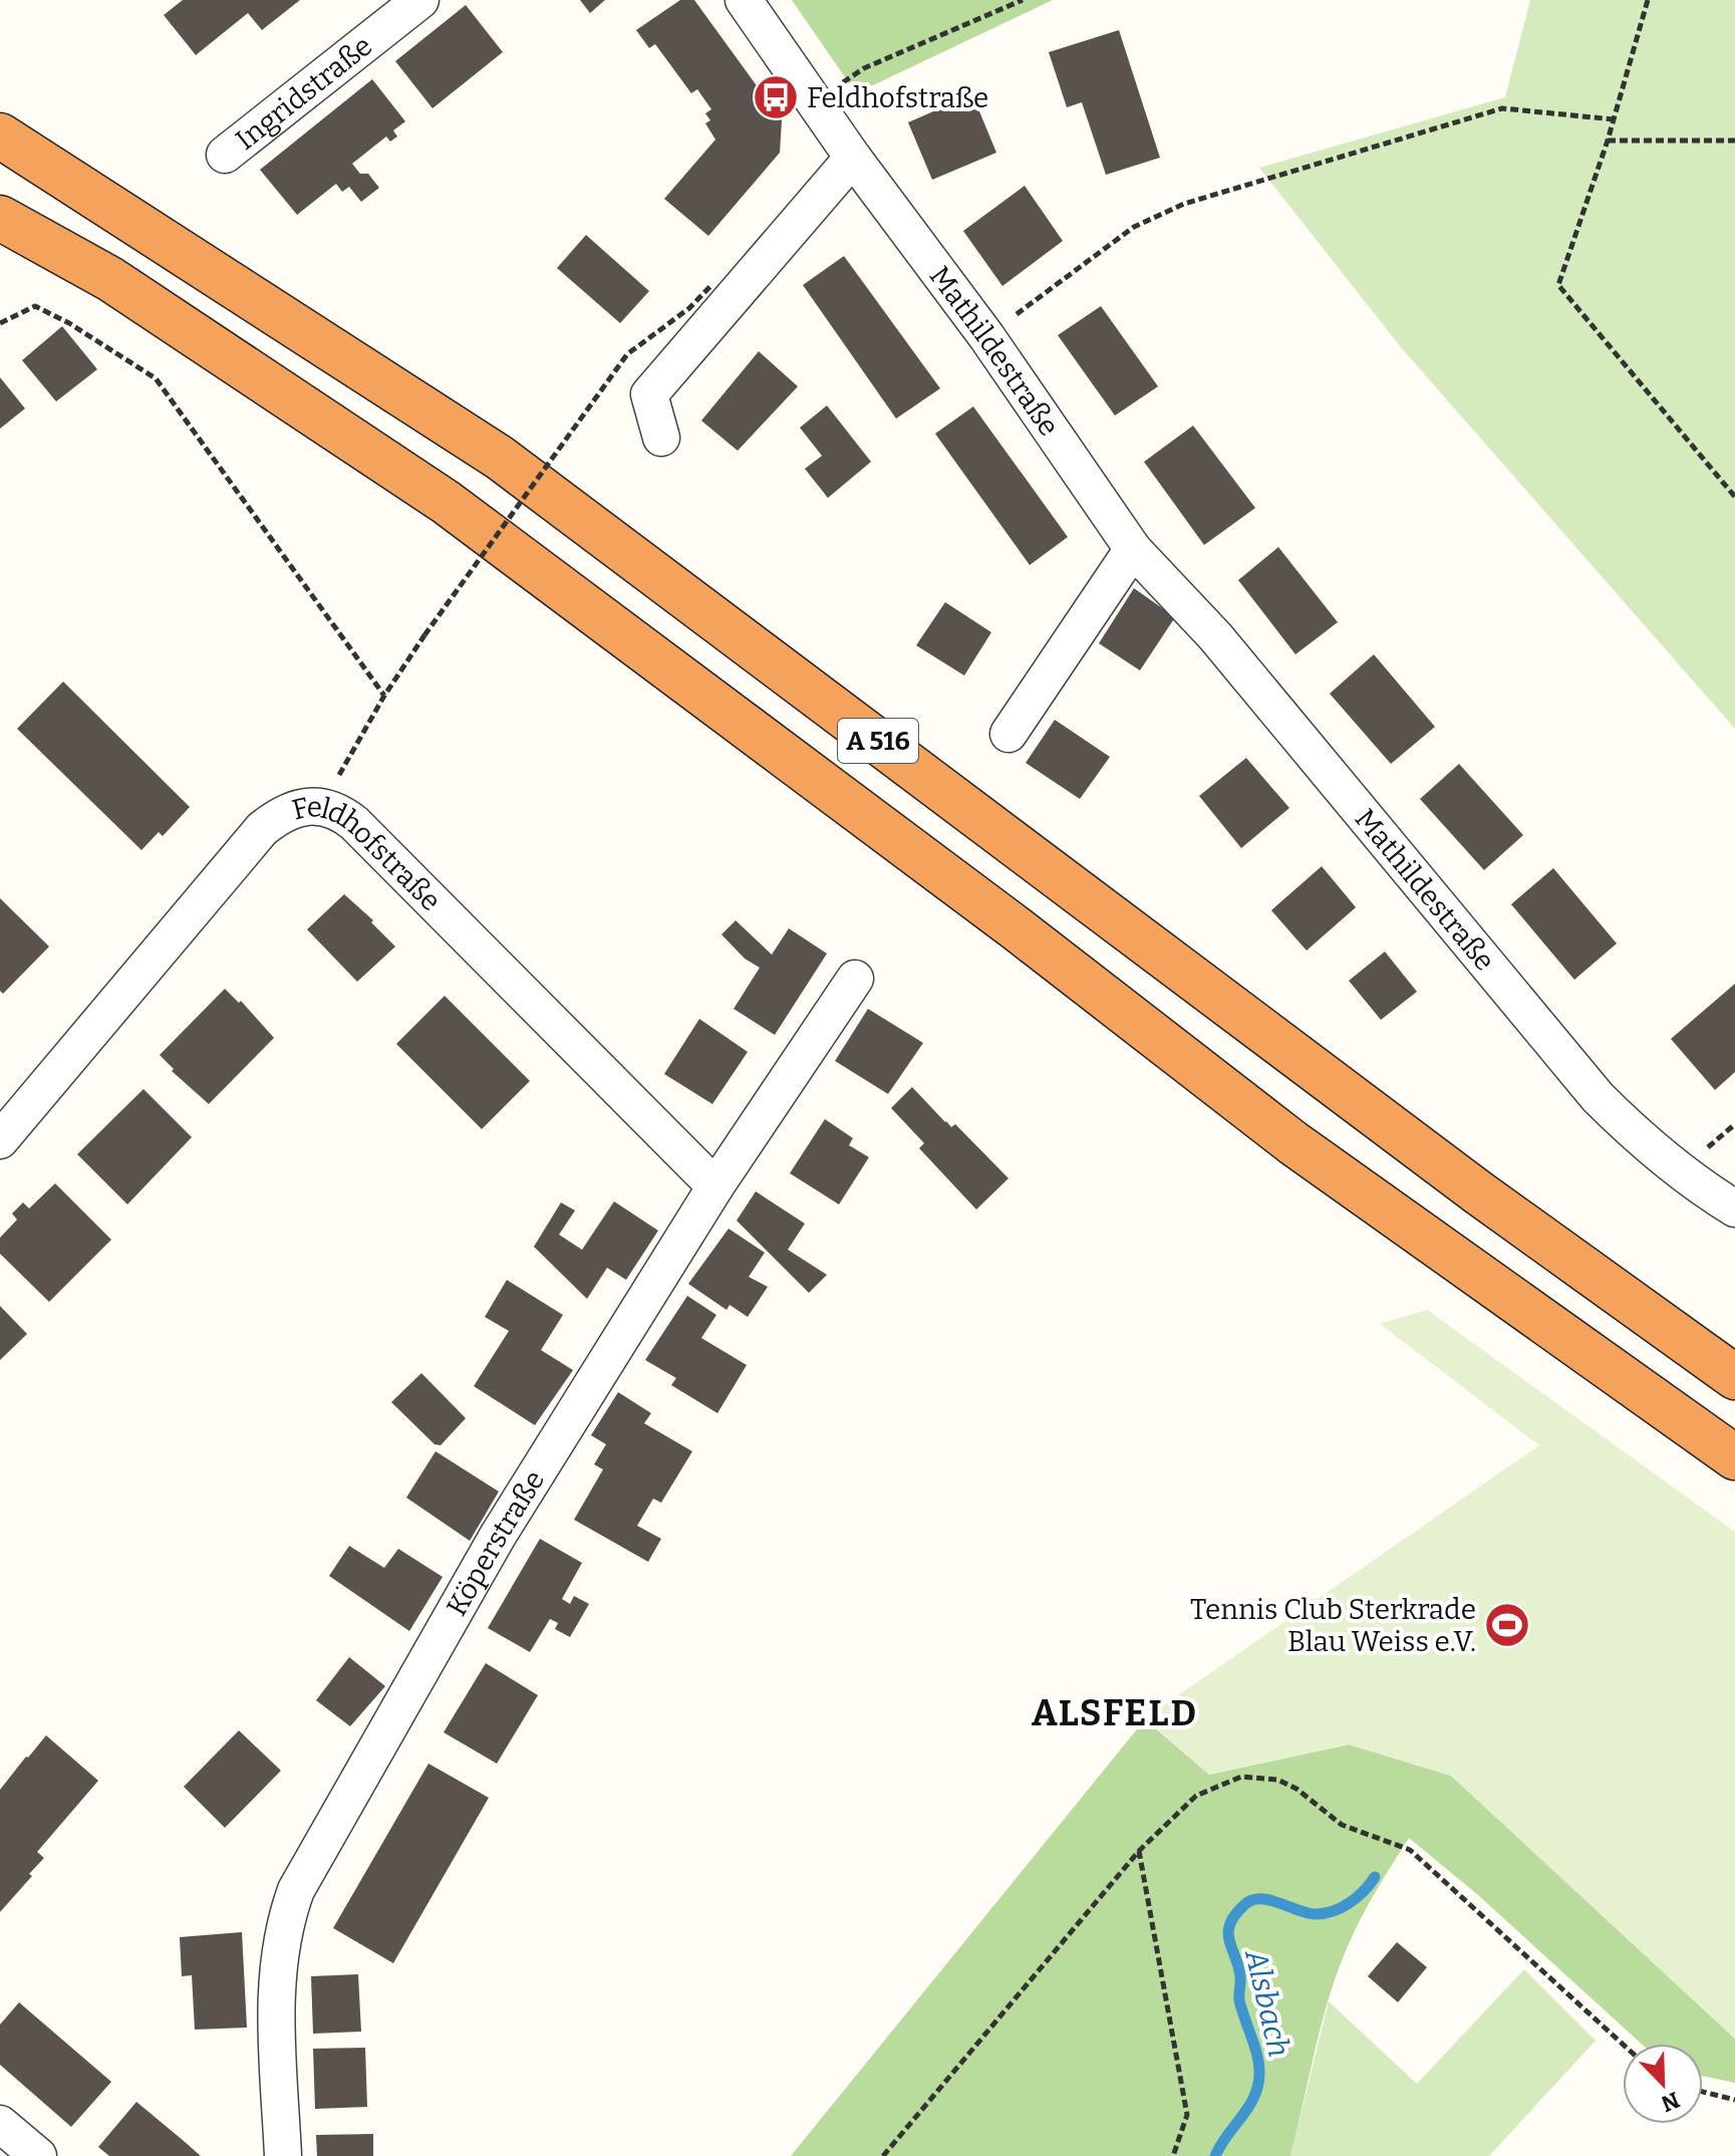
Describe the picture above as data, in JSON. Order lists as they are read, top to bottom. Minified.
{"streets":{"highway":["A 516"],"street":["Ingridstraße","Mathildestraße","Feldhofstraße","Köperstraße"]},"crossings":[["Feldhofstraße","Köperstraße"]],"districts":["ALSFELD"],"water":["Alsbach"],"places":{"bus stop":["Feldhofstraße"],"sports":["Tennis Club Sterkrade Blau Weiss e.V."]},"north":"bottom right"}
